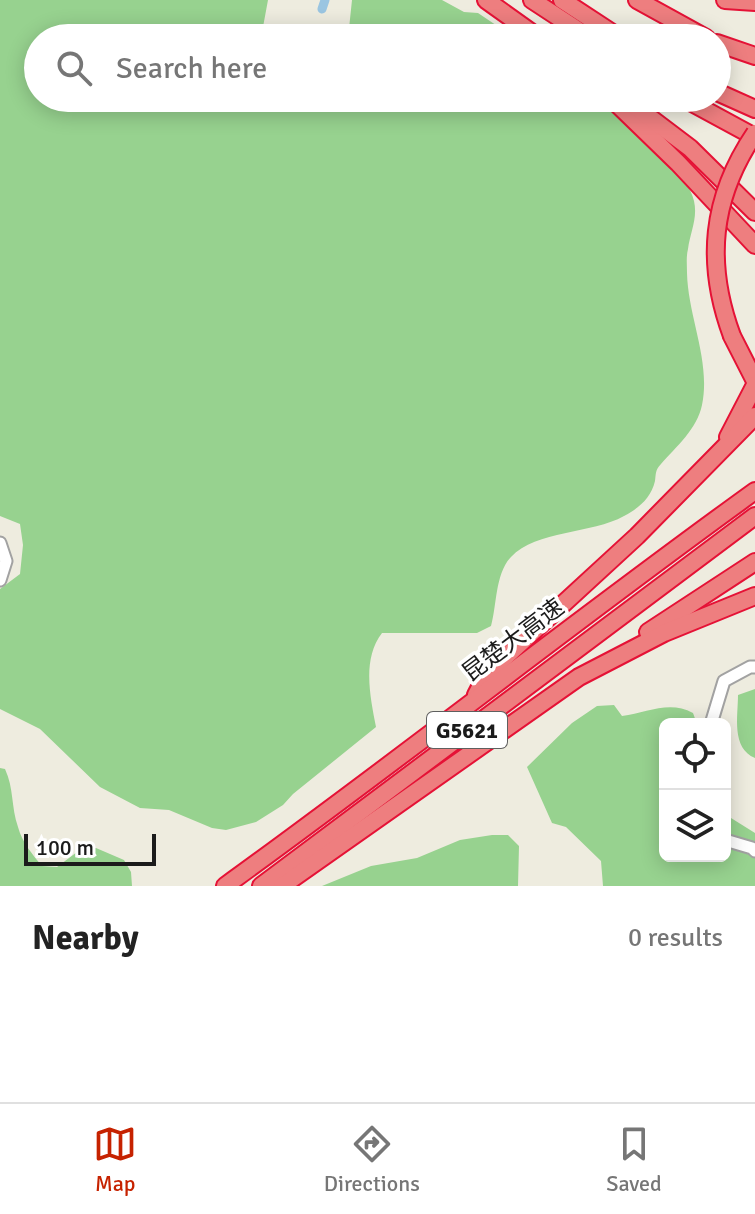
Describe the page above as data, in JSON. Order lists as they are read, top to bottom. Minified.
{"streets":{"highway":["昆楚大高速","G5621"]},"scale_bar":"100 m","page":{"search":"Search here","scale":"100 m","heading":["Nearby","0 results"],"nav":["Map","Directions","Saved"]}}
